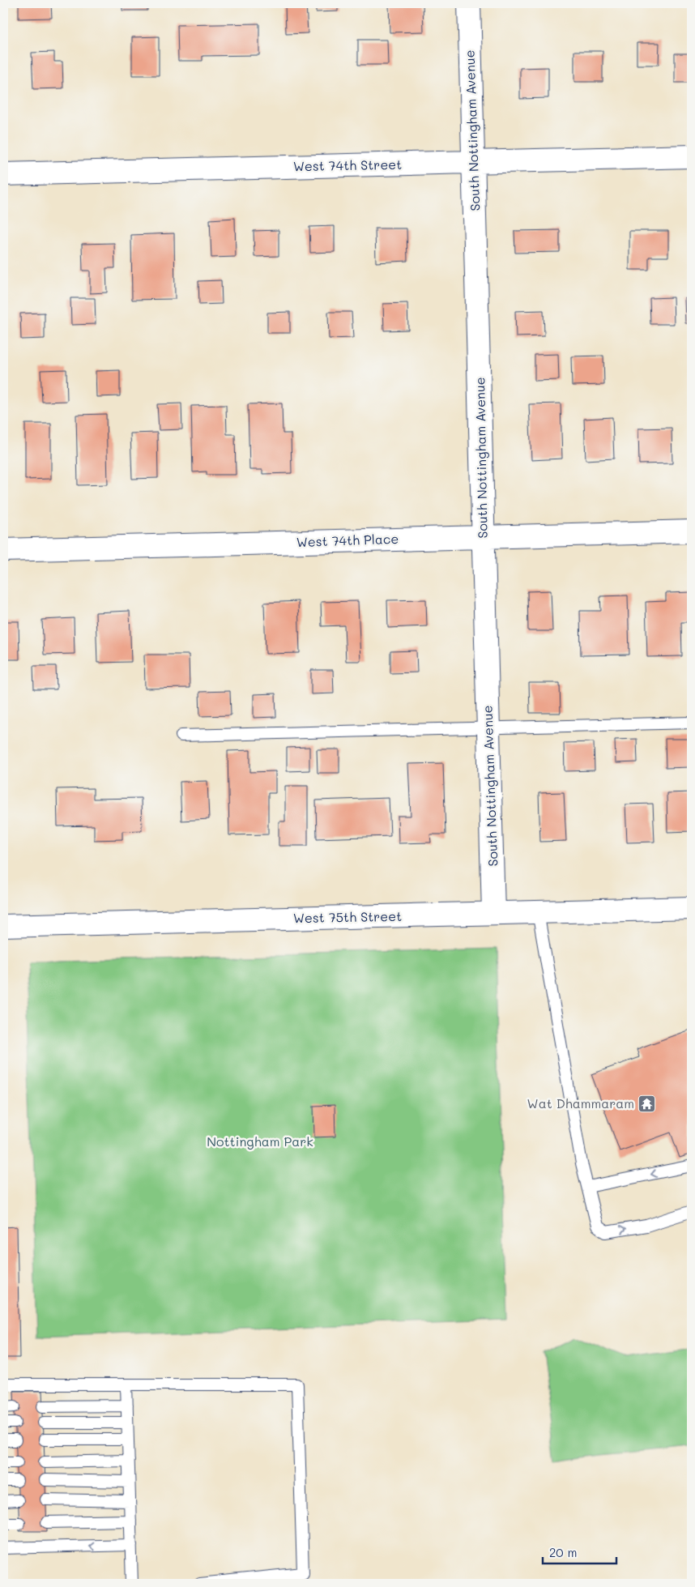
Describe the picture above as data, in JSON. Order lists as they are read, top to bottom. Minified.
{"streets":{"street":["South Nottingham Avenue","West 74th Street","West 74th Place","West 75th Street"]},"crossings":[["South Nottingham Avenue","West 74th Street"],["South Nottingham Avenue","West 74th Place"],["South Nottingham Avenue","West 75th Street"]],"parks":["Nottingham Park"],"places":{"temple":["Wat Dhammaram"]},"scale_bar":"20 m"}
